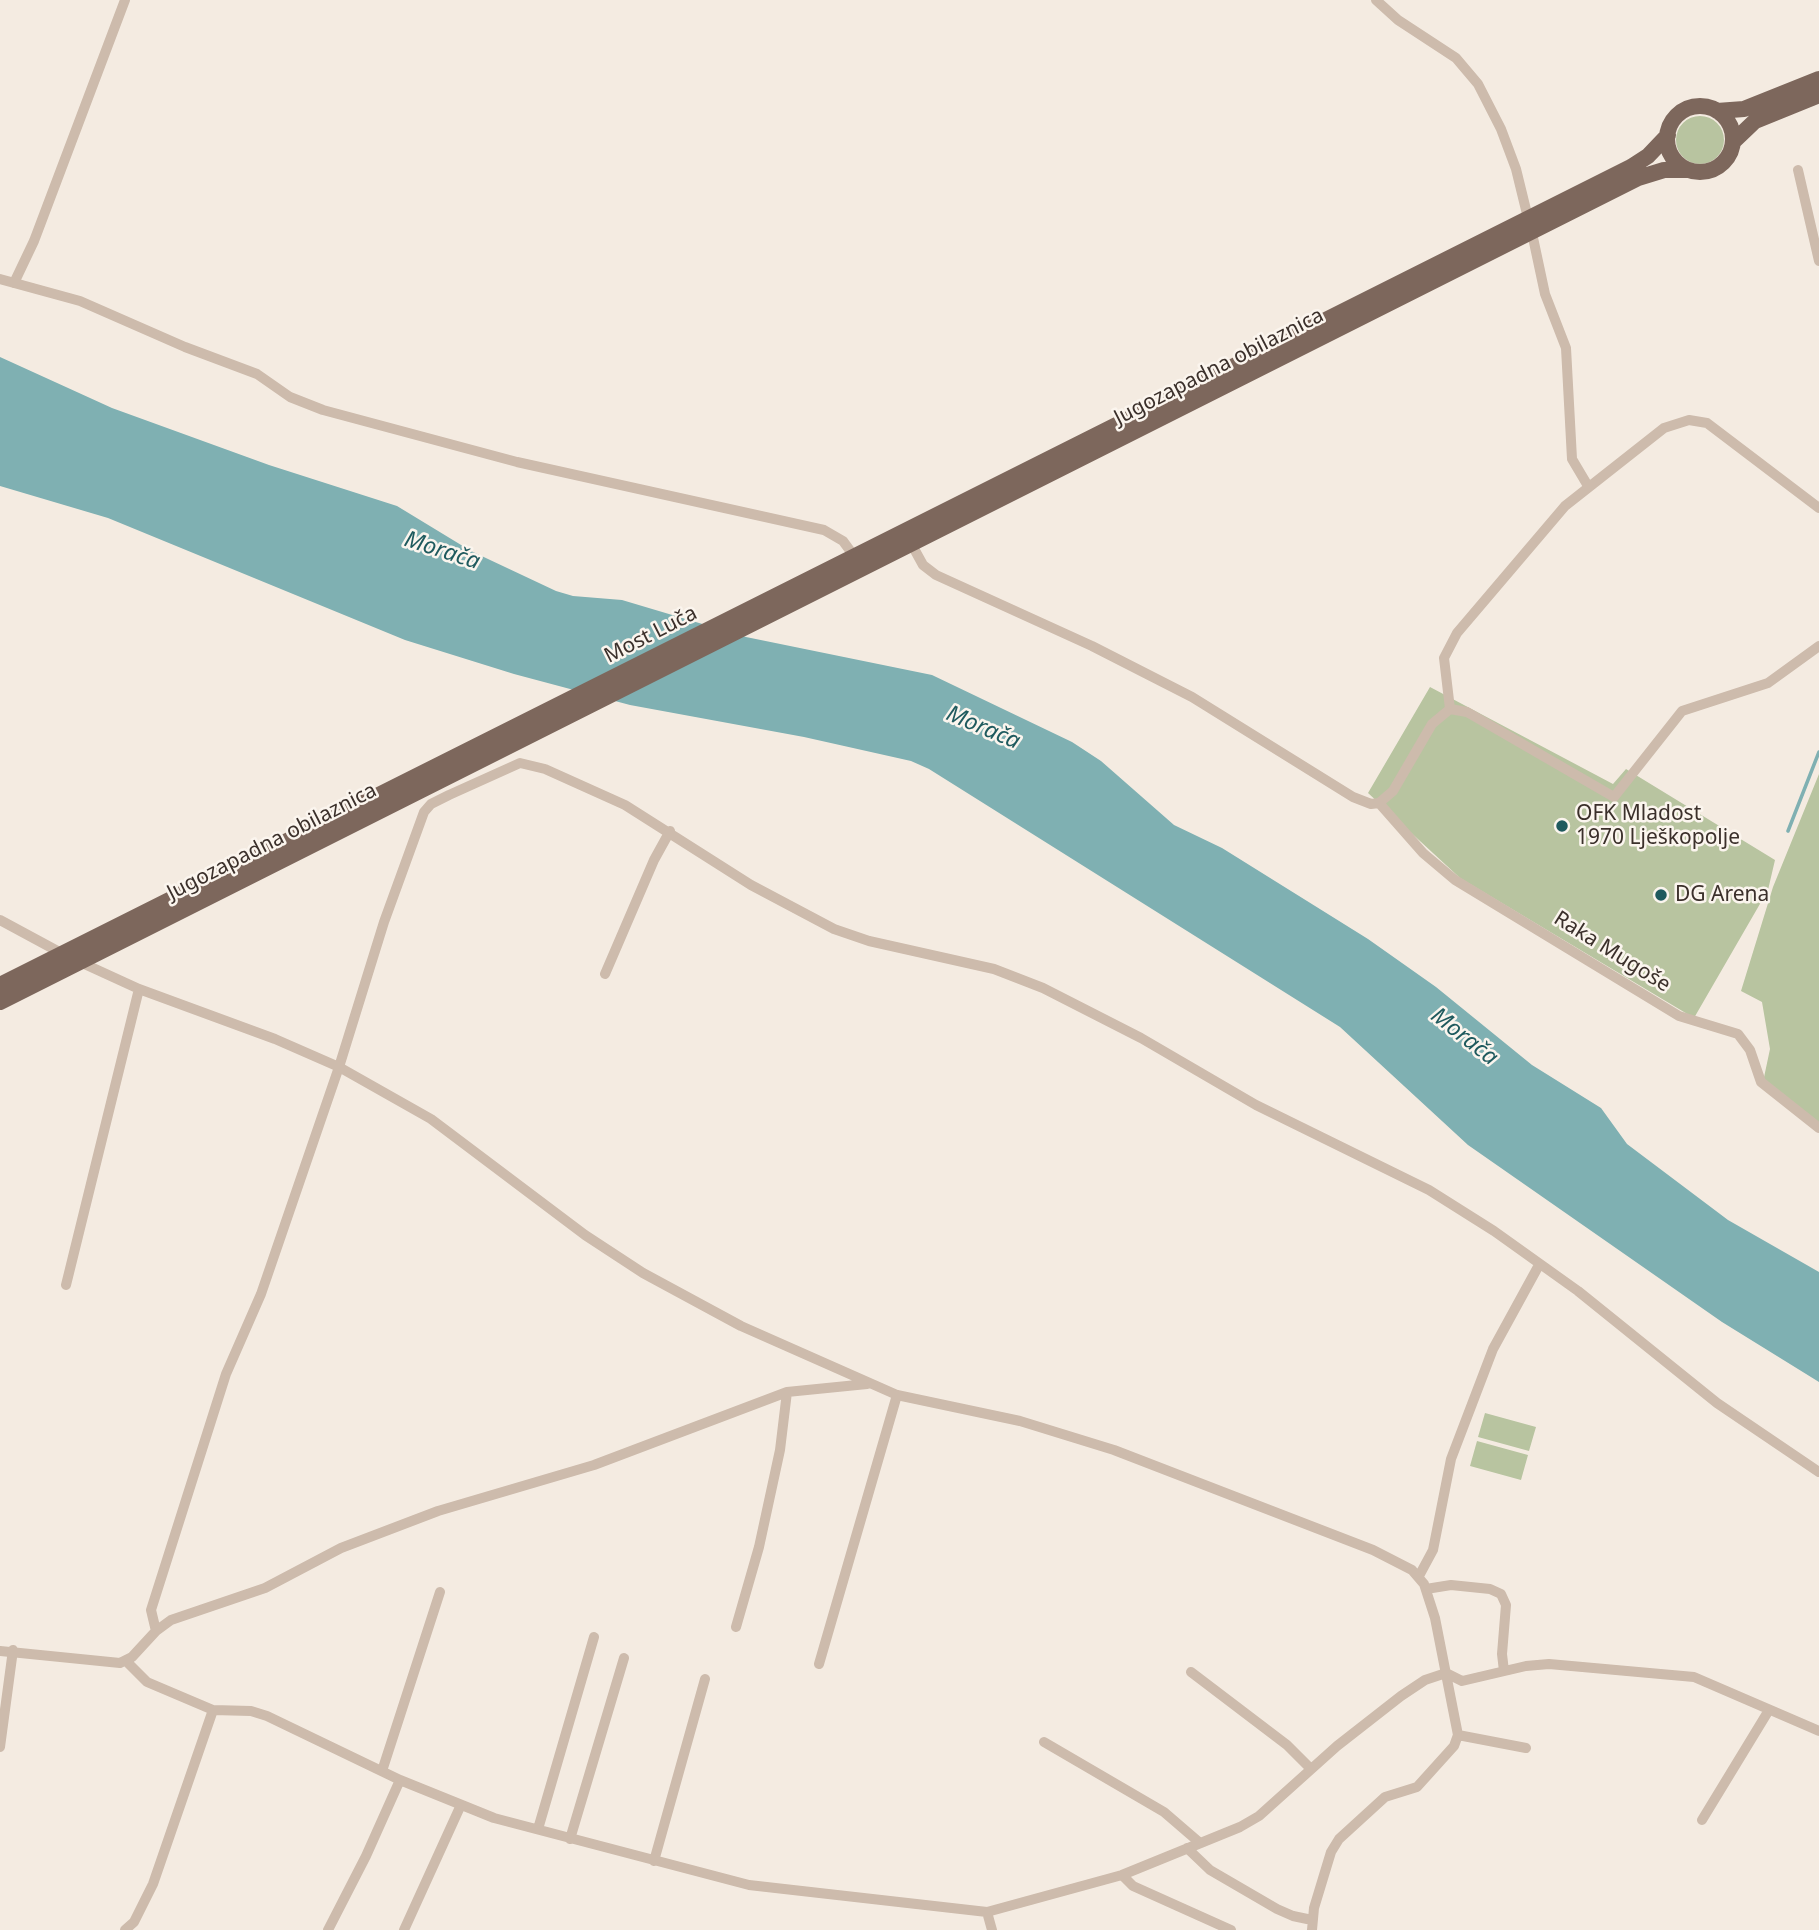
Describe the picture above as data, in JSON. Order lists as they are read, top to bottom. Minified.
{"streets":{"main road":["Jugozapadna obilaznica","Most Luča"],"street":["Raka Mugoše"]},"crossings":[["Jugozapadna obilaznica","Most Luča"]],"water":["Morača"],"places":["OFK Mladost 1970 Lješkopolje","DG Arena"]}
